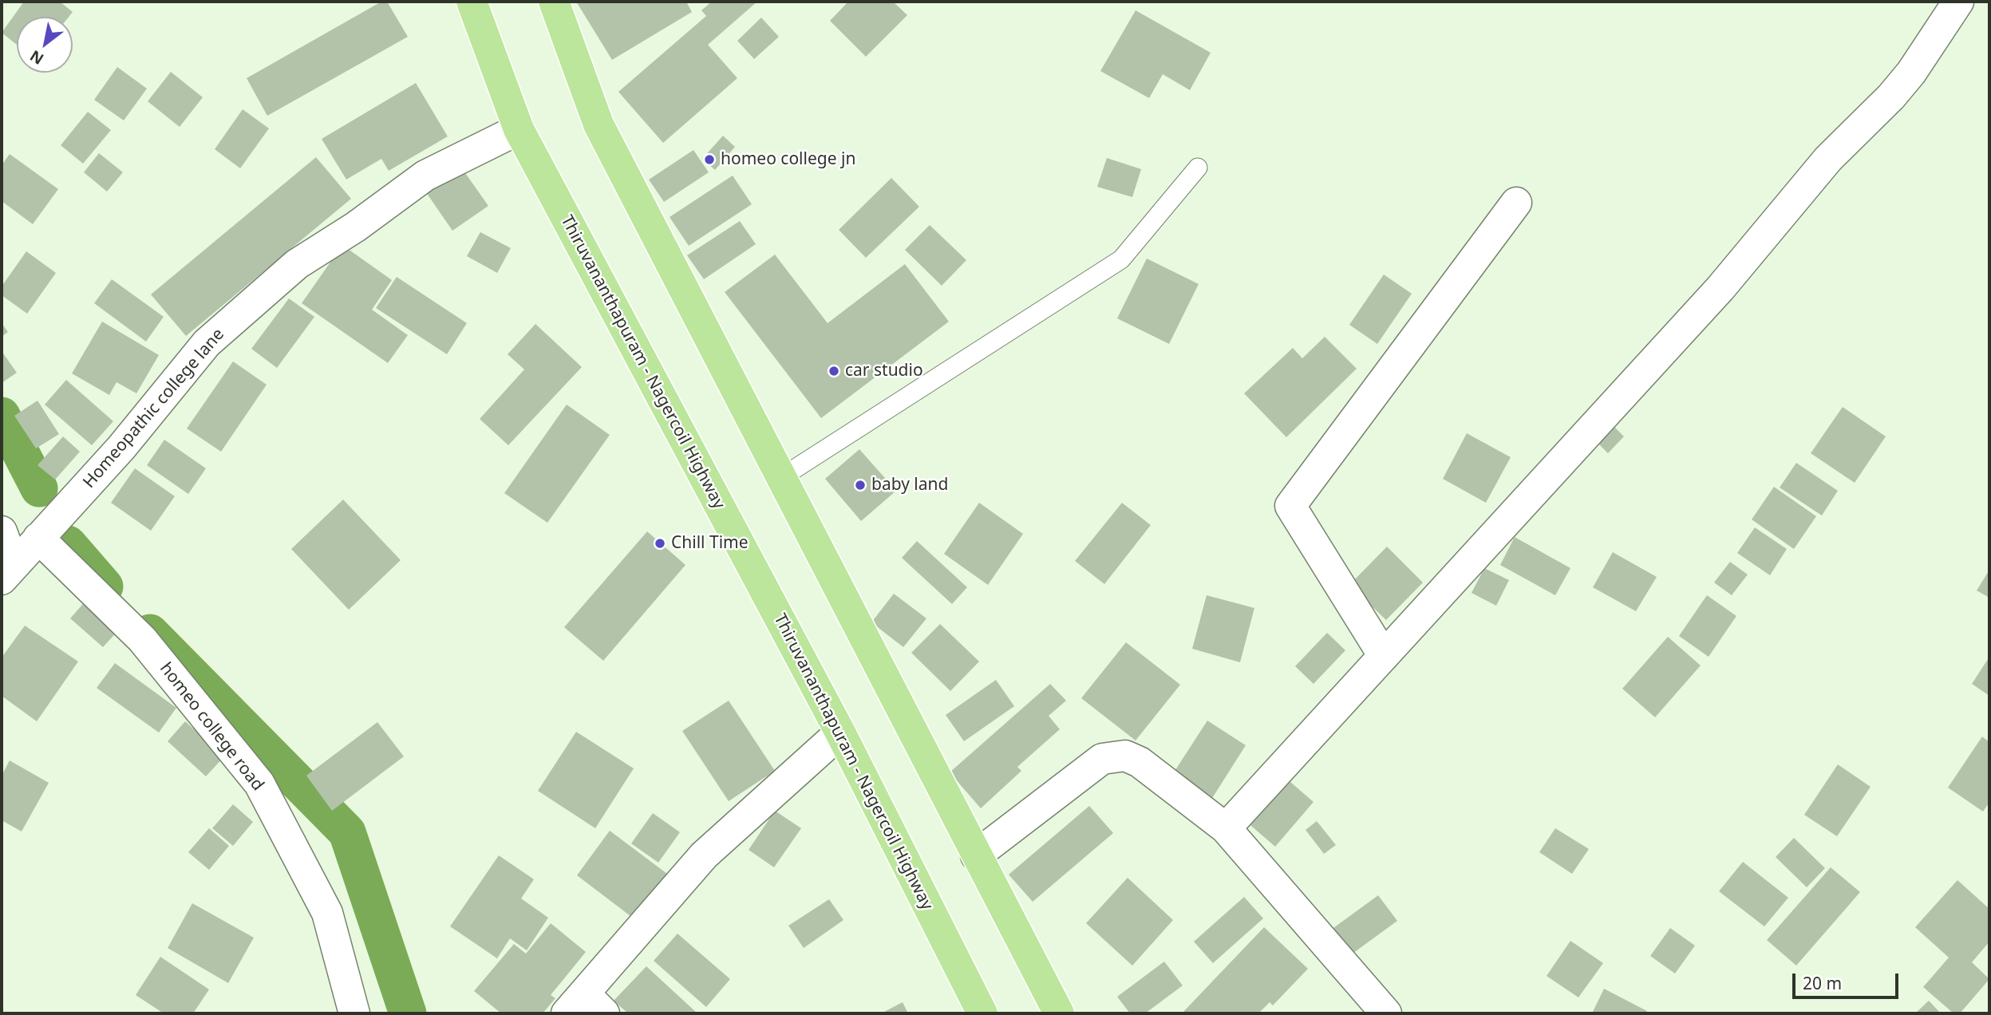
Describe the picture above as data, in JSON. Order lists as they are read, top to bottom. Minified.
{"streets":{"main road":["Thiruvananthapuram - Nagercoil Highway"],"street":["Homeopathic college lane","homeo college road"]},"crossings":[["Thiruvananthapuram - Nagercoil Highway","Homeopathic college lane"],["Homeopathic college lane","homeo college road"]],"places":["homeo college jn","car studio","baby land","Chill Time"],"scale_bar":"20 m","north":"bottom left"}
